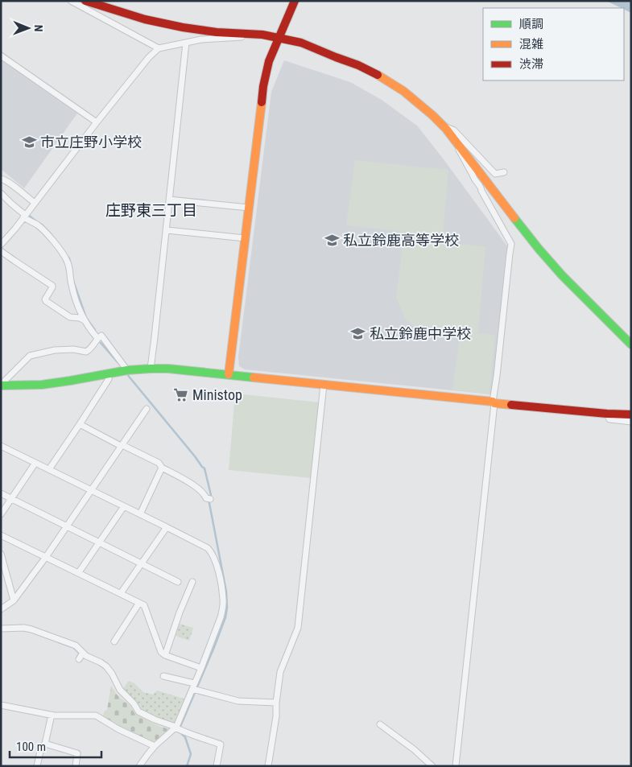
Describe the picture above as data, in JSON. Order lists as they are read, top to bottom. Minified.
{"districts":["庄野東三丁目"],"places":{"school or university":["市立庄野小学校","私立鈴鹿高等学校","私立鈴鹿中学校"],"supermarket":["Ministop"]},"legend":["順調","混雑","渋滞"],"scale_bar":"100 m","north":"right"}
